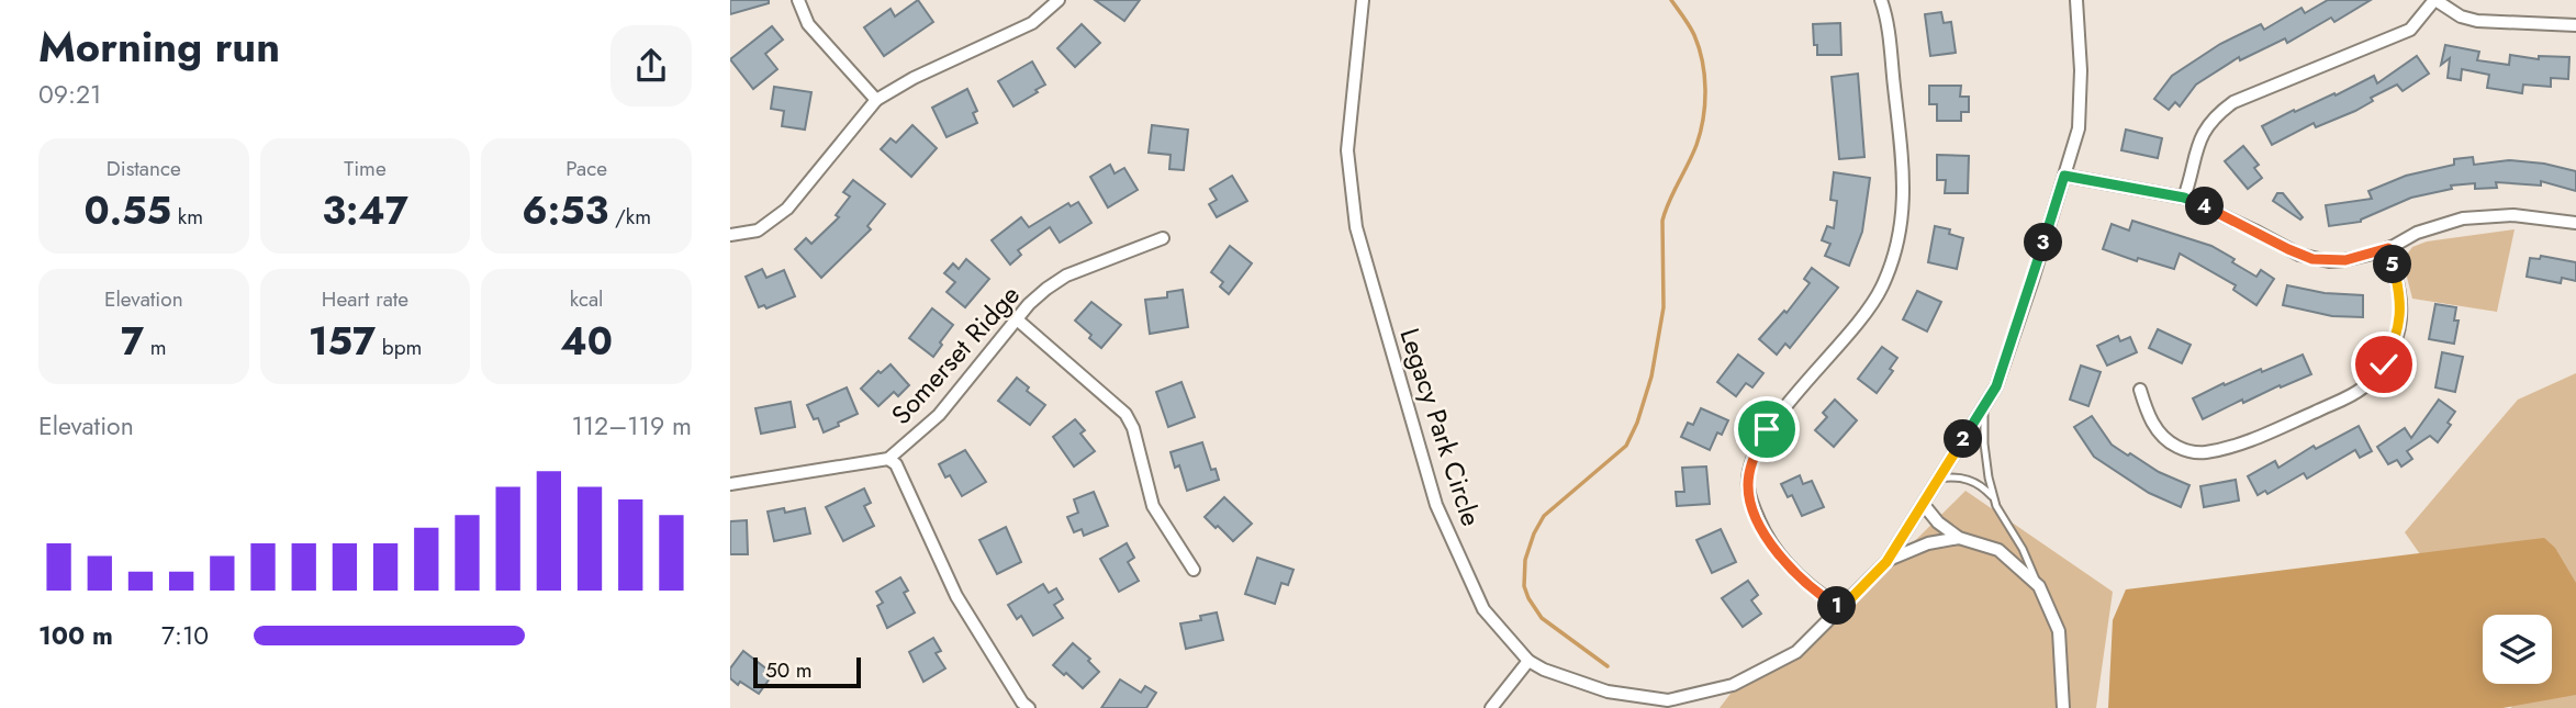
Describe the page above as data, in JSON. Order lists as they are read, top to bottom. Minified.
{"streets":{"street":["Somerset Ridge","Legacy Park Circle"]},"scale_bar":"50 m","page":{"heading":["Morning run","09:21"],"stats":[["Distance","0.55 km"],["Time","3:47"],["Pace","6:53 /km"],["Elevation","7 m"],["Heart rate","157 bpm"],["kcal","40"]],"pins":["4","3","5","2","1"],"chart":["Elevation","112–119 m"],"list":[{"name":"100 m","note":"7:10"}],"scale":"50 m"}}
